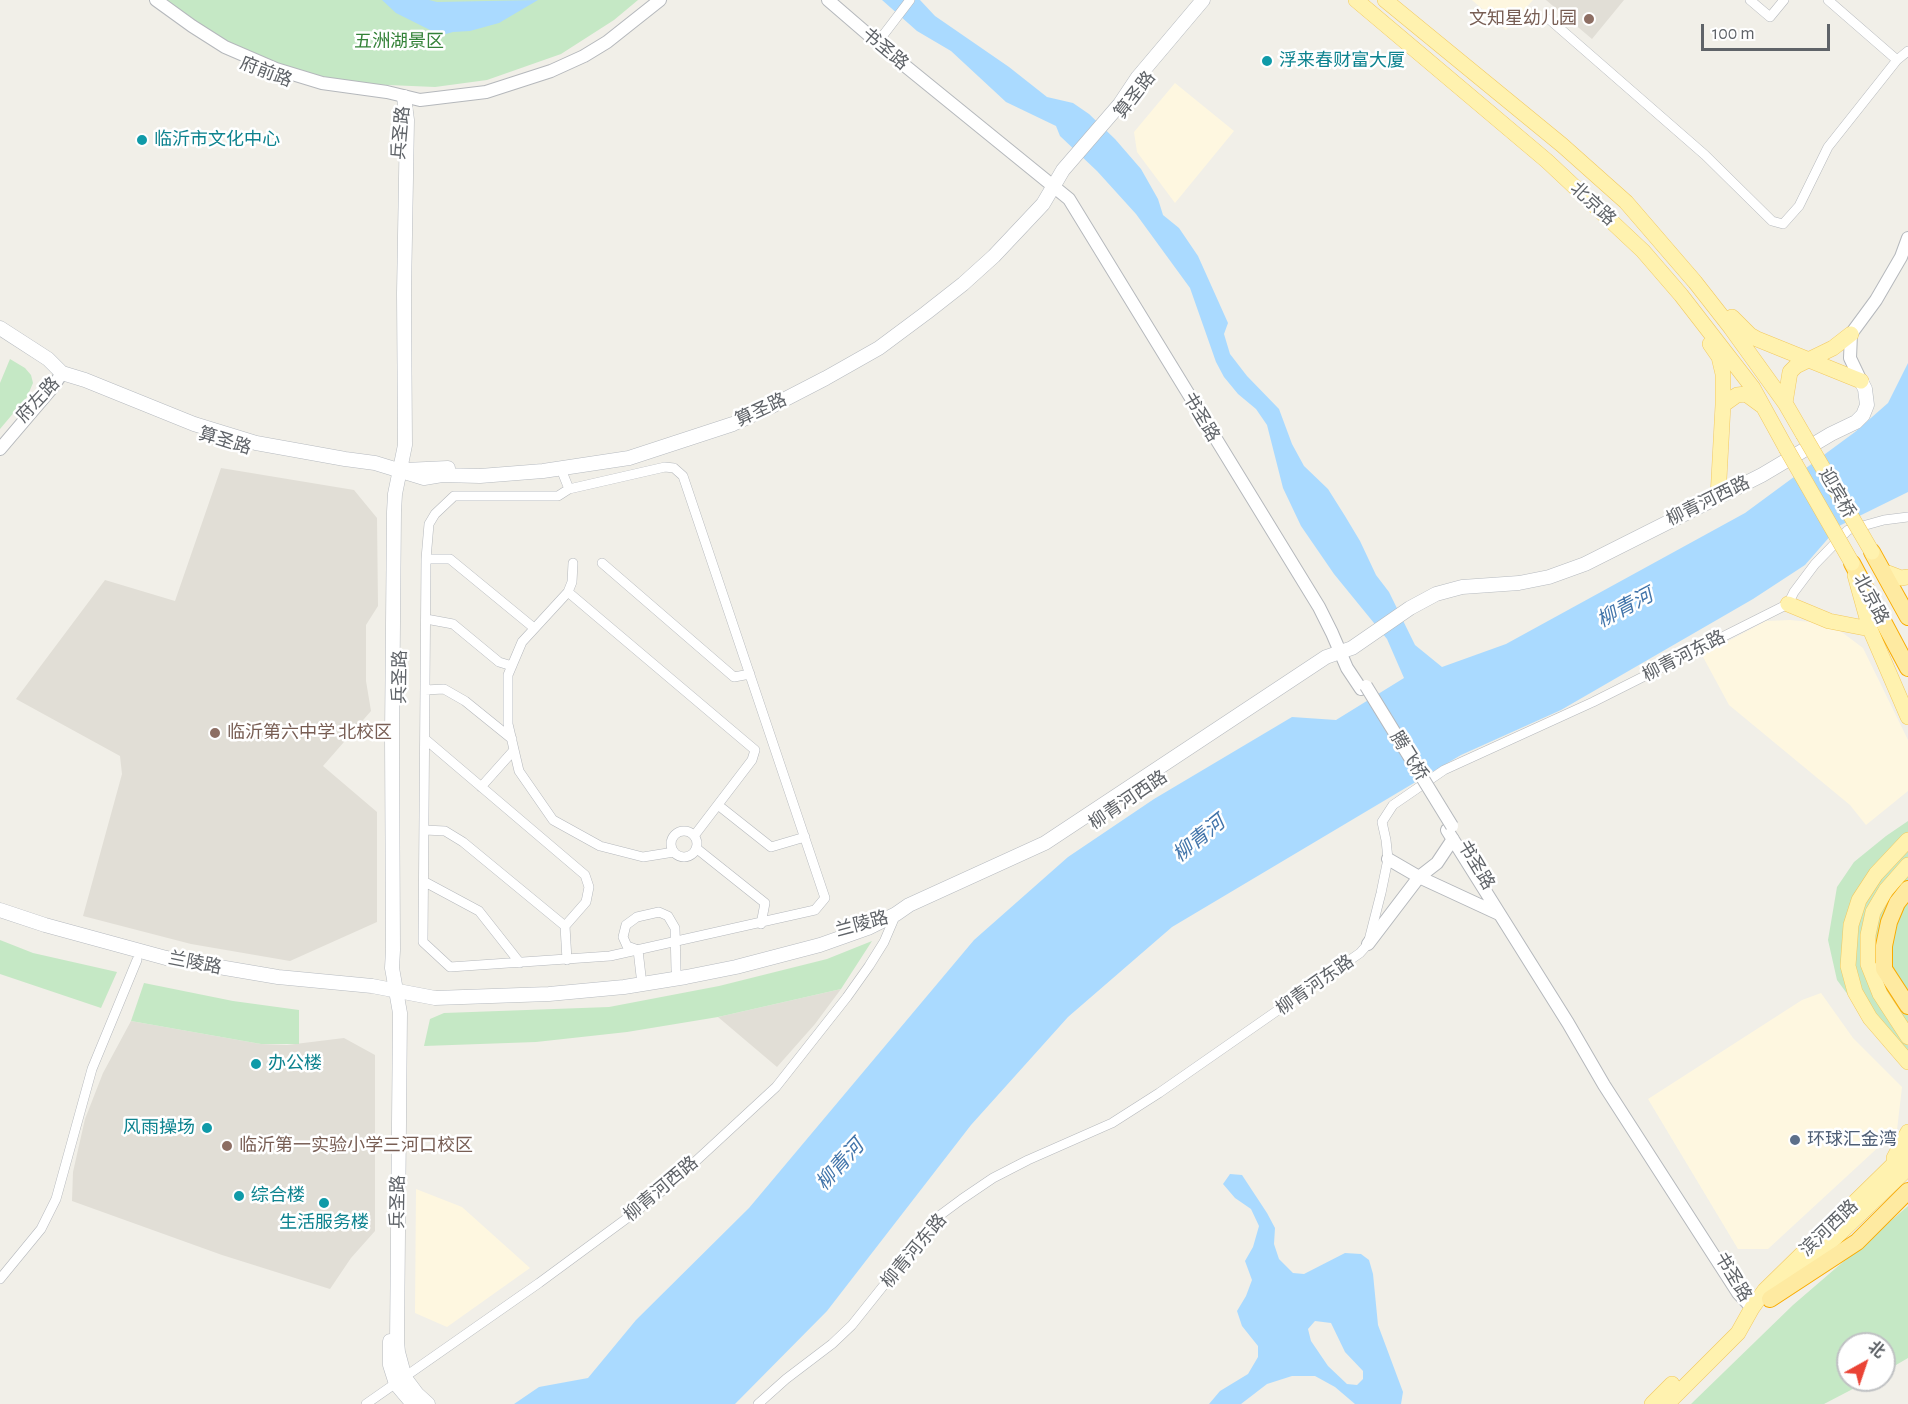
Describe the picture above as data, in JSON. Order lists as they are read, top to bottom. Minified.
{"streets":{"highway":["北京路"],"main road":["算圣路","兵圣路","迎宾桥","柳青河西路","兰陵路","滨河西路"],"street":["书圣路","府前路","府左路","柳青河东路","腾飞桥"]},"crossings":[["书圣路","算圣路"],["书圣路","柳青河西路"],["书圣路","腾飞桥"],["书圣路","滨河西路"],["府前路","兵圣路"],["算圣路","兵圣路"],["算圣路","府左路"],["兵圣路","柳青河西路"],["兵圣路","兰陵路"],["北京路","迎宾桥"],["柳青河西路","兰陵路"]],"water":["柳青河"],"parks":["五洲湖景区"],"places":["文知星幼儿园","浮来春财富大厦","临沂市文化中心","临沂第六中学 北校区","办公楼","风雨操场","环球汇金湾","临沂第一实验小学三河口校区","综合楼","生活服务楼"],"scale_bar":"100 m","north":"top right"}
